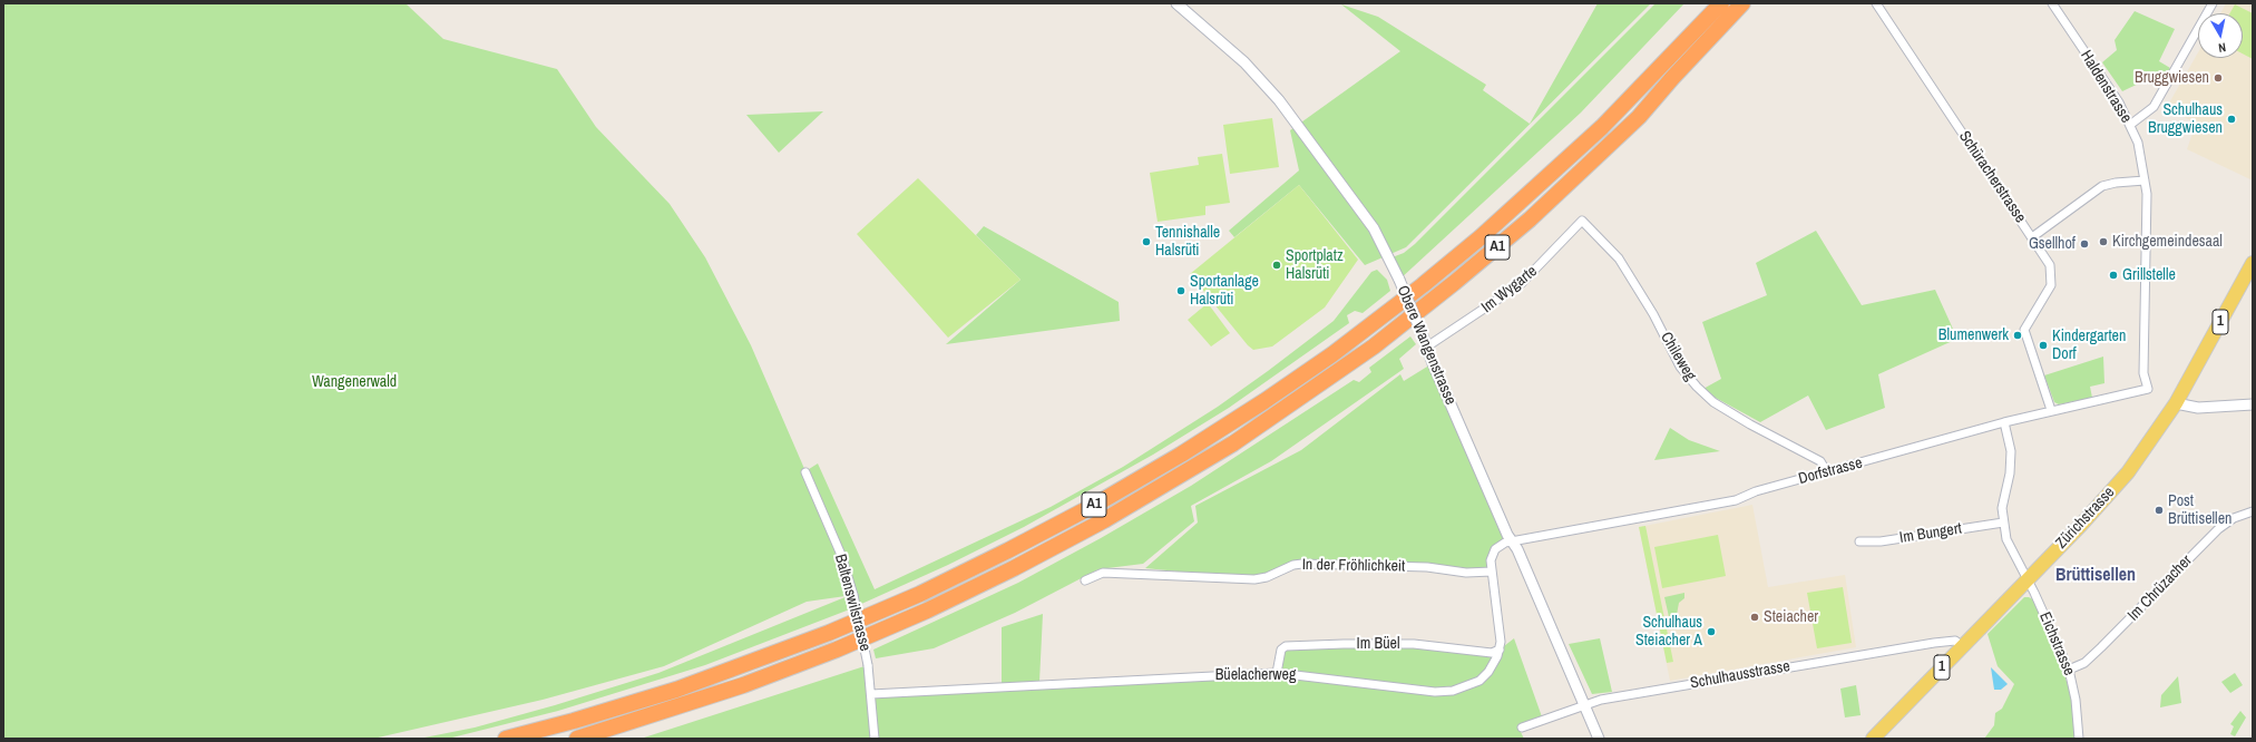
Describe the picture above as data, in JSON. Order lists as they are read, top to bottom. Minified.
{"streets":{"highway":["A1"],"main road":["1","Zürichstrasse"],"street":["Haldenstrasse","Schüracherstrasse","Im Wygarte","Obere Wangenstrasse","Chileweg","Dorfstrasse","Im Bungert","In der Fröhlichkeit","Im Chrüzacher","Baltenswilstrasse","Im Büel","Eichstrasse","Büelacherweg","Schulhausstrasse"]},"crossings":[["Haldenstrasse","Dorfstrasse"],["Schüracherstrasse","Dorfstrasse"],["Im Wygarte","Obere Wangenstrasse"],["Im Wygarte","Chileweg"],["Obere Wangenstrasse","Dorfstrasse"],["Obere Wangenstrasse","Büelacherweg"],["Obere Wangenstrasse","Schulhausstrasse"],["Chileweg","Dorfstrasse"],["Dorfstrasse","Eichstrasse"],["Dorfstrasse","Büelacherweg"],["Zürichstrasse","Eichstrasse"],["Zürichstrasse","Schulhausstrasse"],["Im Bungert","Eichstrasse"],["In der Fröhlichkeit","Büelacherweg"],["Im Chrüzacher","Eichstrasse"],["Baltenswilstrasse","Büelacherweg"],["Im Büel","Büelacherweg"]],"districts":["Brüttisellen"],"parks":["Wangenerwald"],"places":["Bruggwiesen","Schulhaus Bruggwiesen","Tennishalle Halsrüti","Kirchgemeindesaal","Gsellhof","Sportplatz Halsrüti","Grillstelle","Sportanlage Halsrüti","Blumenwerk","Kindergarten Dorf","Post Brüttisellen","Steiacher","Schulhaus Steiacher A"],"north":"bottom"}
